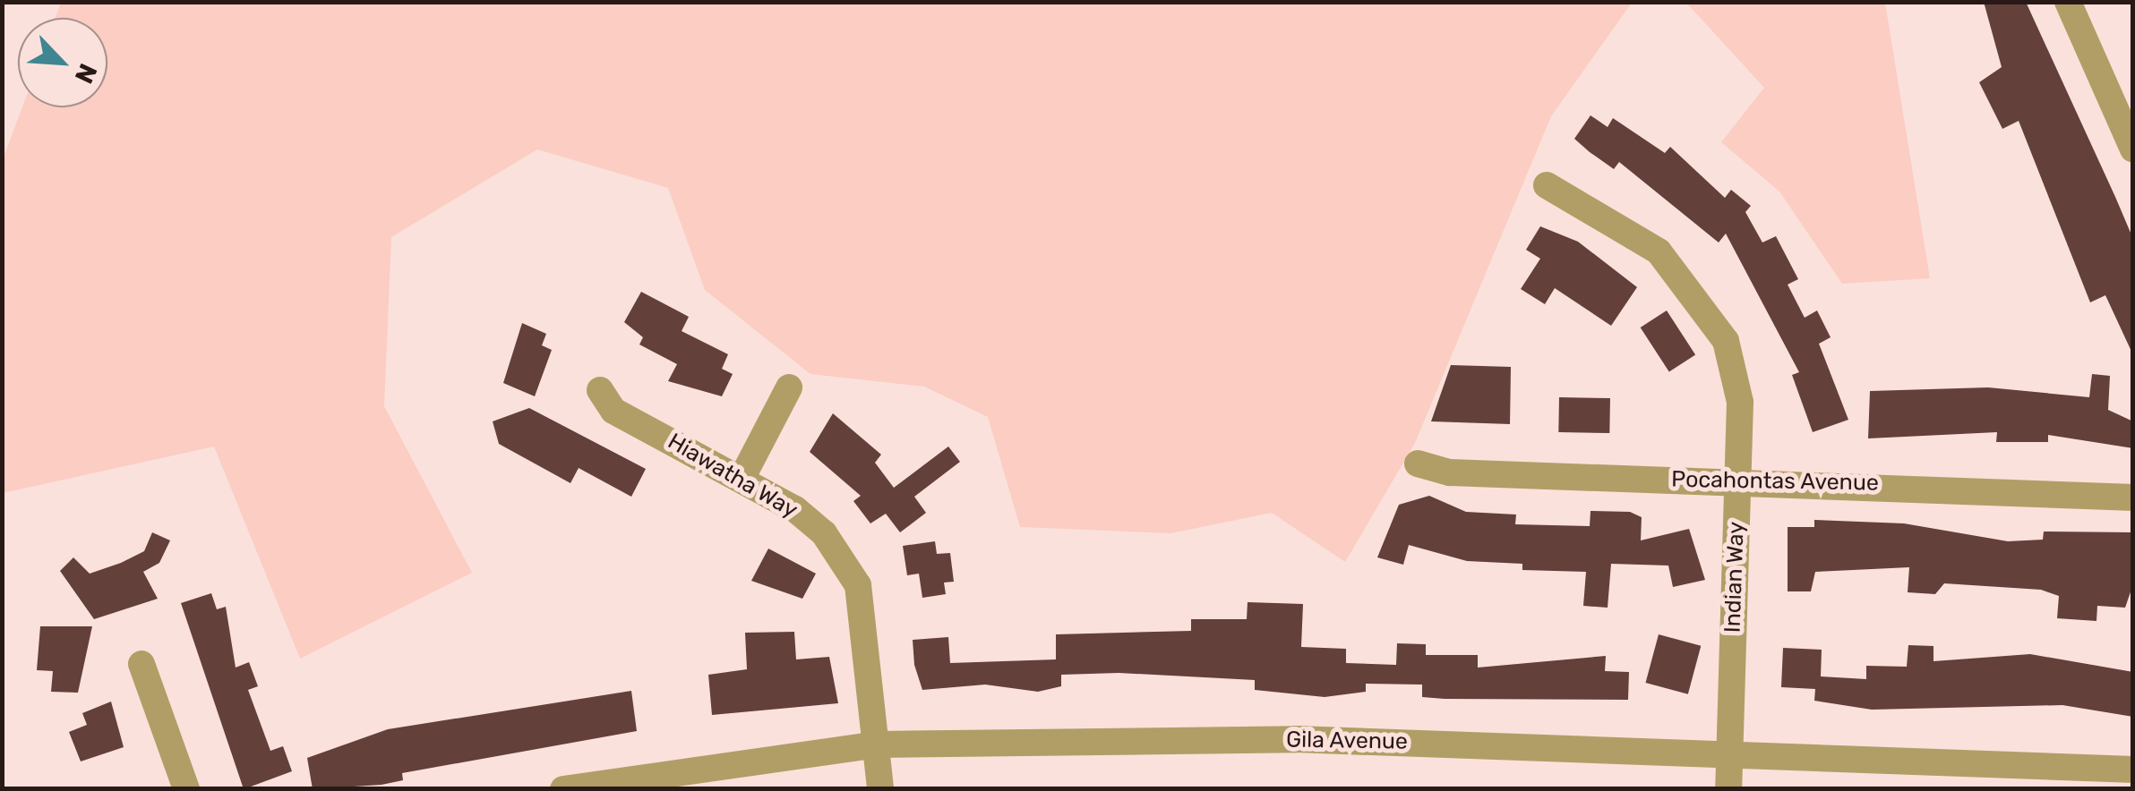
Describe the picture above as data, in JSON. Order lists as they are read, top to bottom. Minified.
{"streets":{"street":["Hiawatha Way","Pocahontas Avenue","Indian Way","Gila Avenue"]},"crossings":[["Hiawatha Way","Gila Avenue"],["Pocahontas Avenue","Indian Way"],["Indian Way","Gila Avenue"]],"north":"bottom right"}
